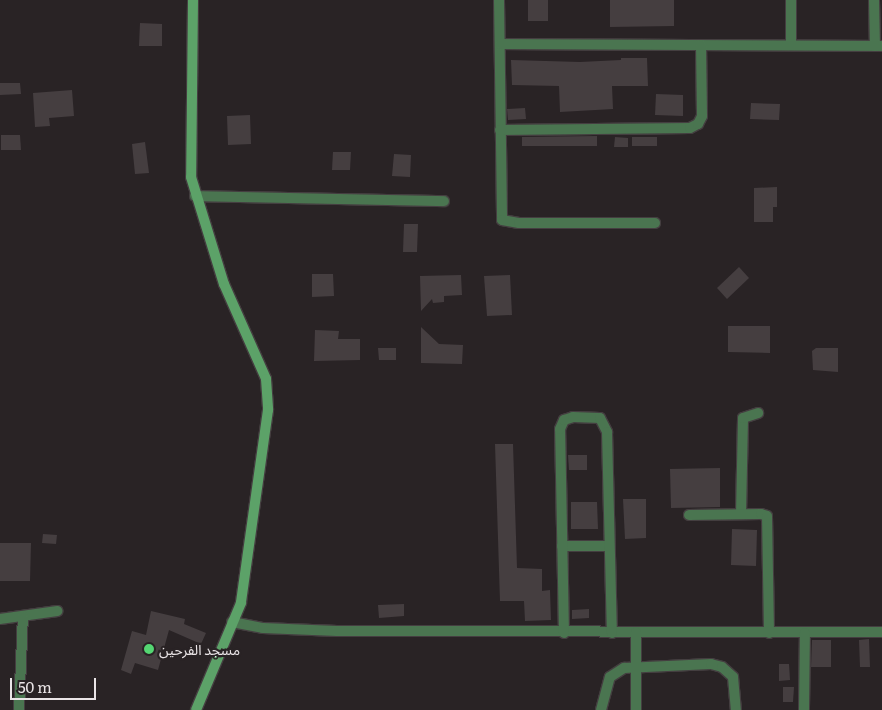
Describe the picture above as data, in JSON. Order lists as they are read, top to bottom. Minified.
{"places":["مسجد الفرحين"],"scale_bar":"50 m"}
